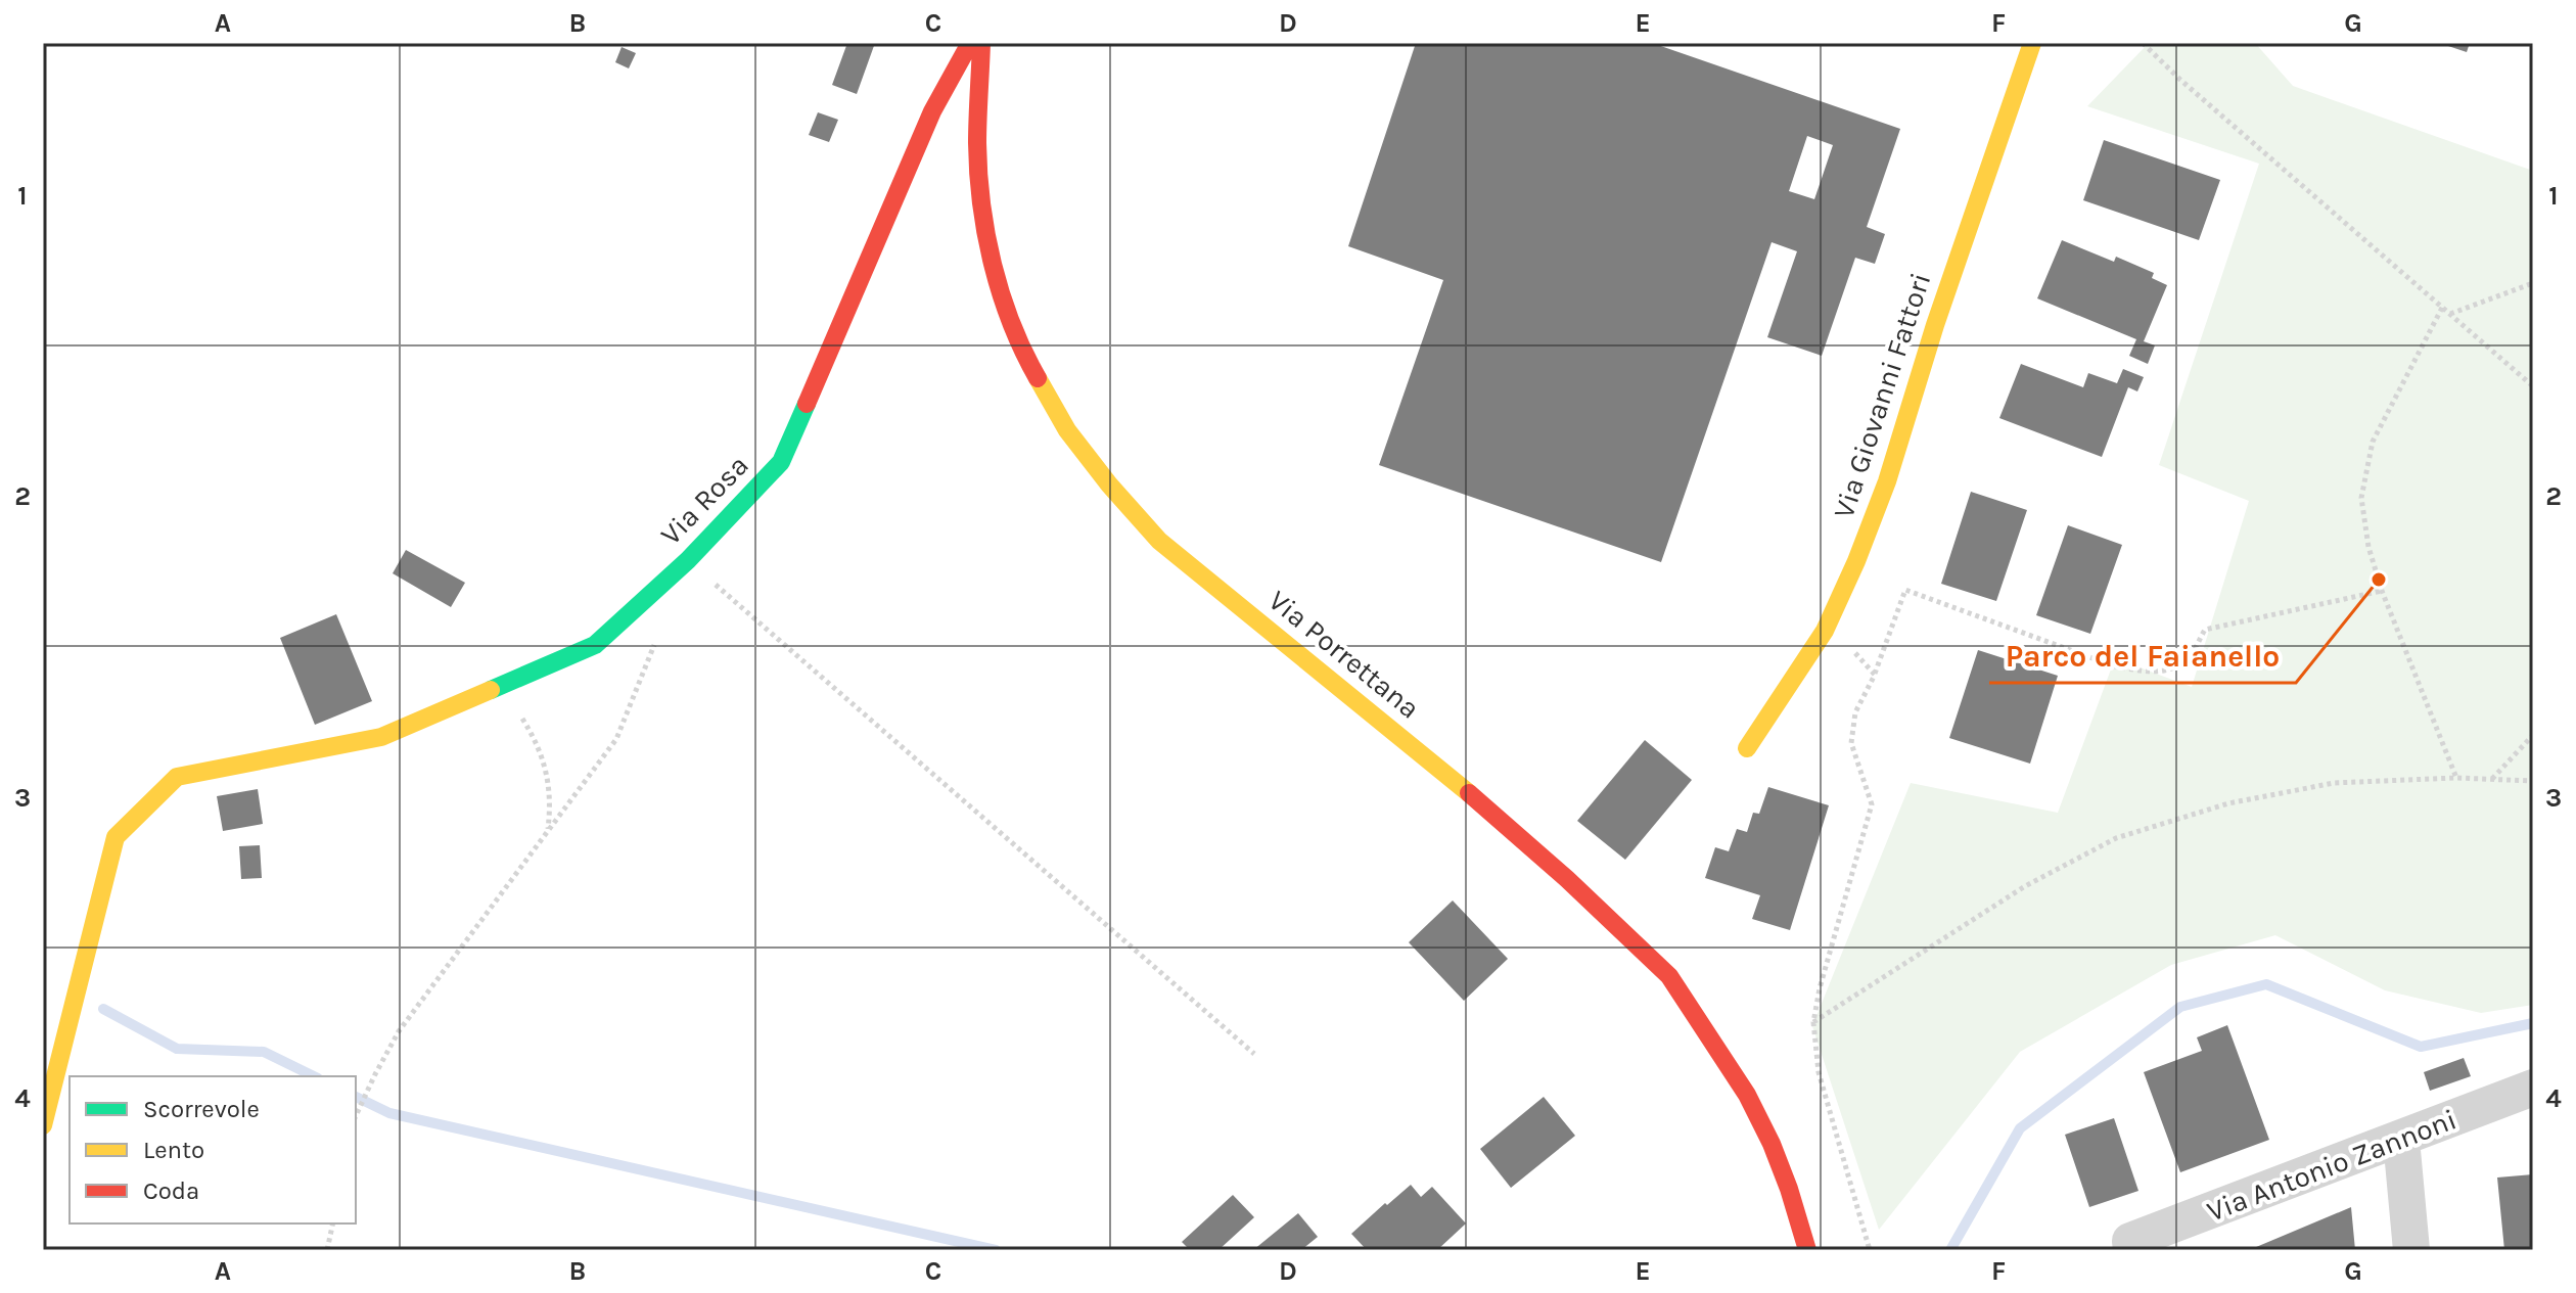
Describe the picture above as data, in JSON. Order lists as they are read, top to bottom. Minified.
{"streets":{"street":["Via Giovanni Fattori","Via Rosa","Via Porrettana","Via Antonio Zannoni"]},"places":["Parco del Faianello"],"legend":["Scorrevole","Lento","Coda"],"grid":{"columns":["A","B","C","D","E","F","G"],"rows":["1","2","3","4"]}}
